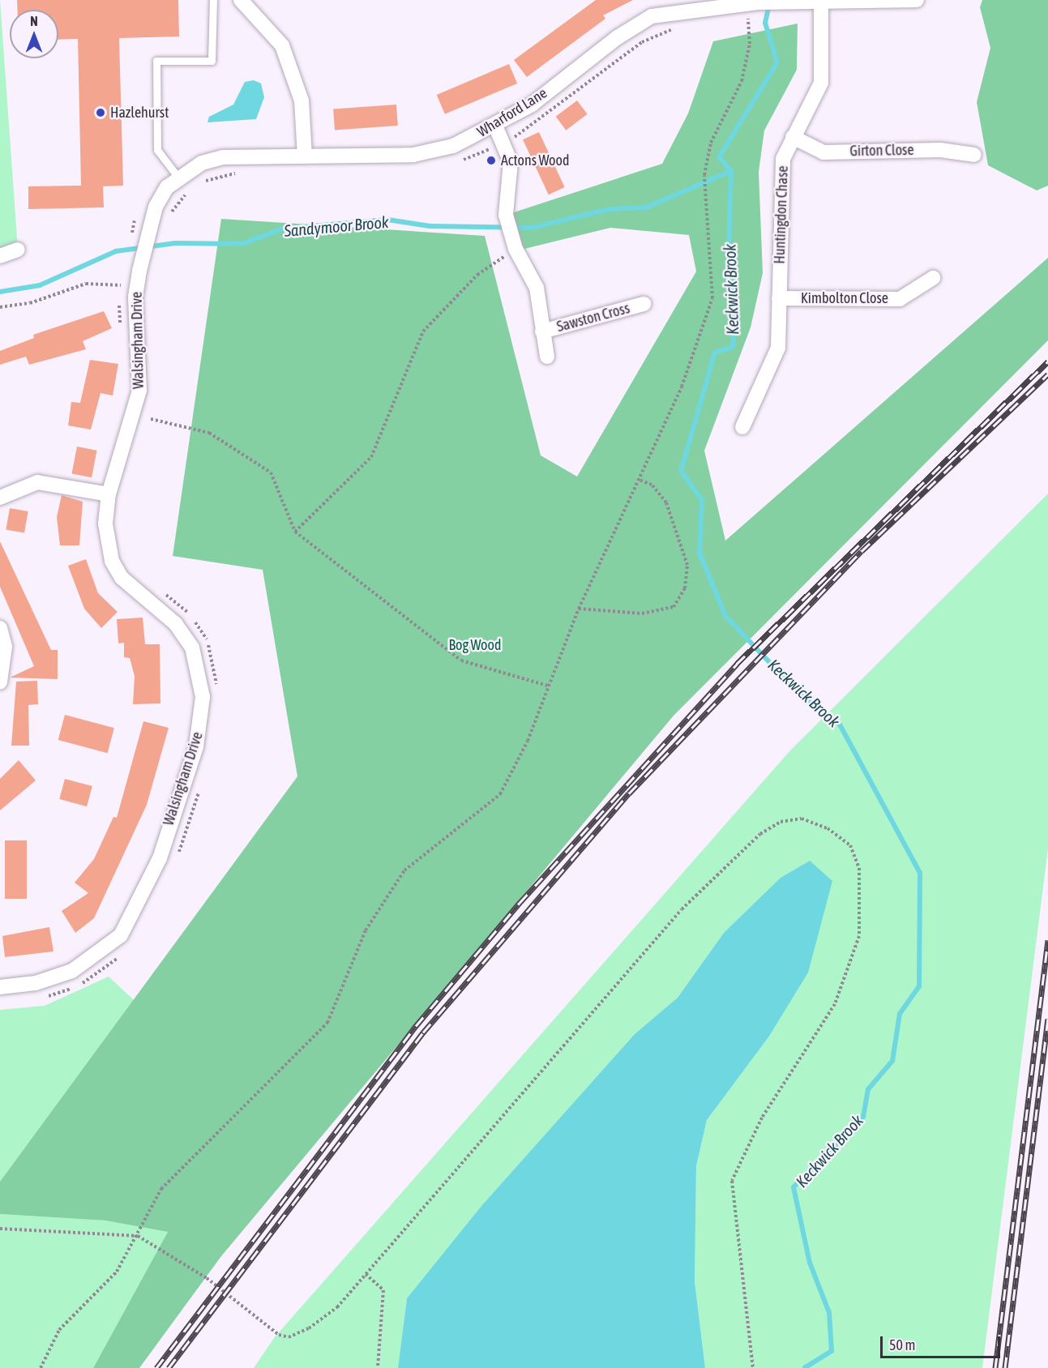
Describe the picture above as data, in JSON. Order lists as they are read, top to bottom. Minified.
{"streets":{"street":["Wharford Lane","Girton Close","Huntingdon Chase","Kimbolton Close","Sawston Cross","Walsingham Drive"]},"crossings":[["Wharford Lane","Huntingdon Chase"],["Wharford Lane","Sawston Cross"],["Wharford Lane","Walsingham Drive"],["Girton Close","Huntingdon Chase"],["Huntingdon Chase","Kimbolton Close"]],"water":["Sandymoor Brook","Keckwick Brook"],"parks":["Bog Wood"],"places":["Hazlehurst","Actons Wood"],"scale_bar":"50 m","north":"top"}
